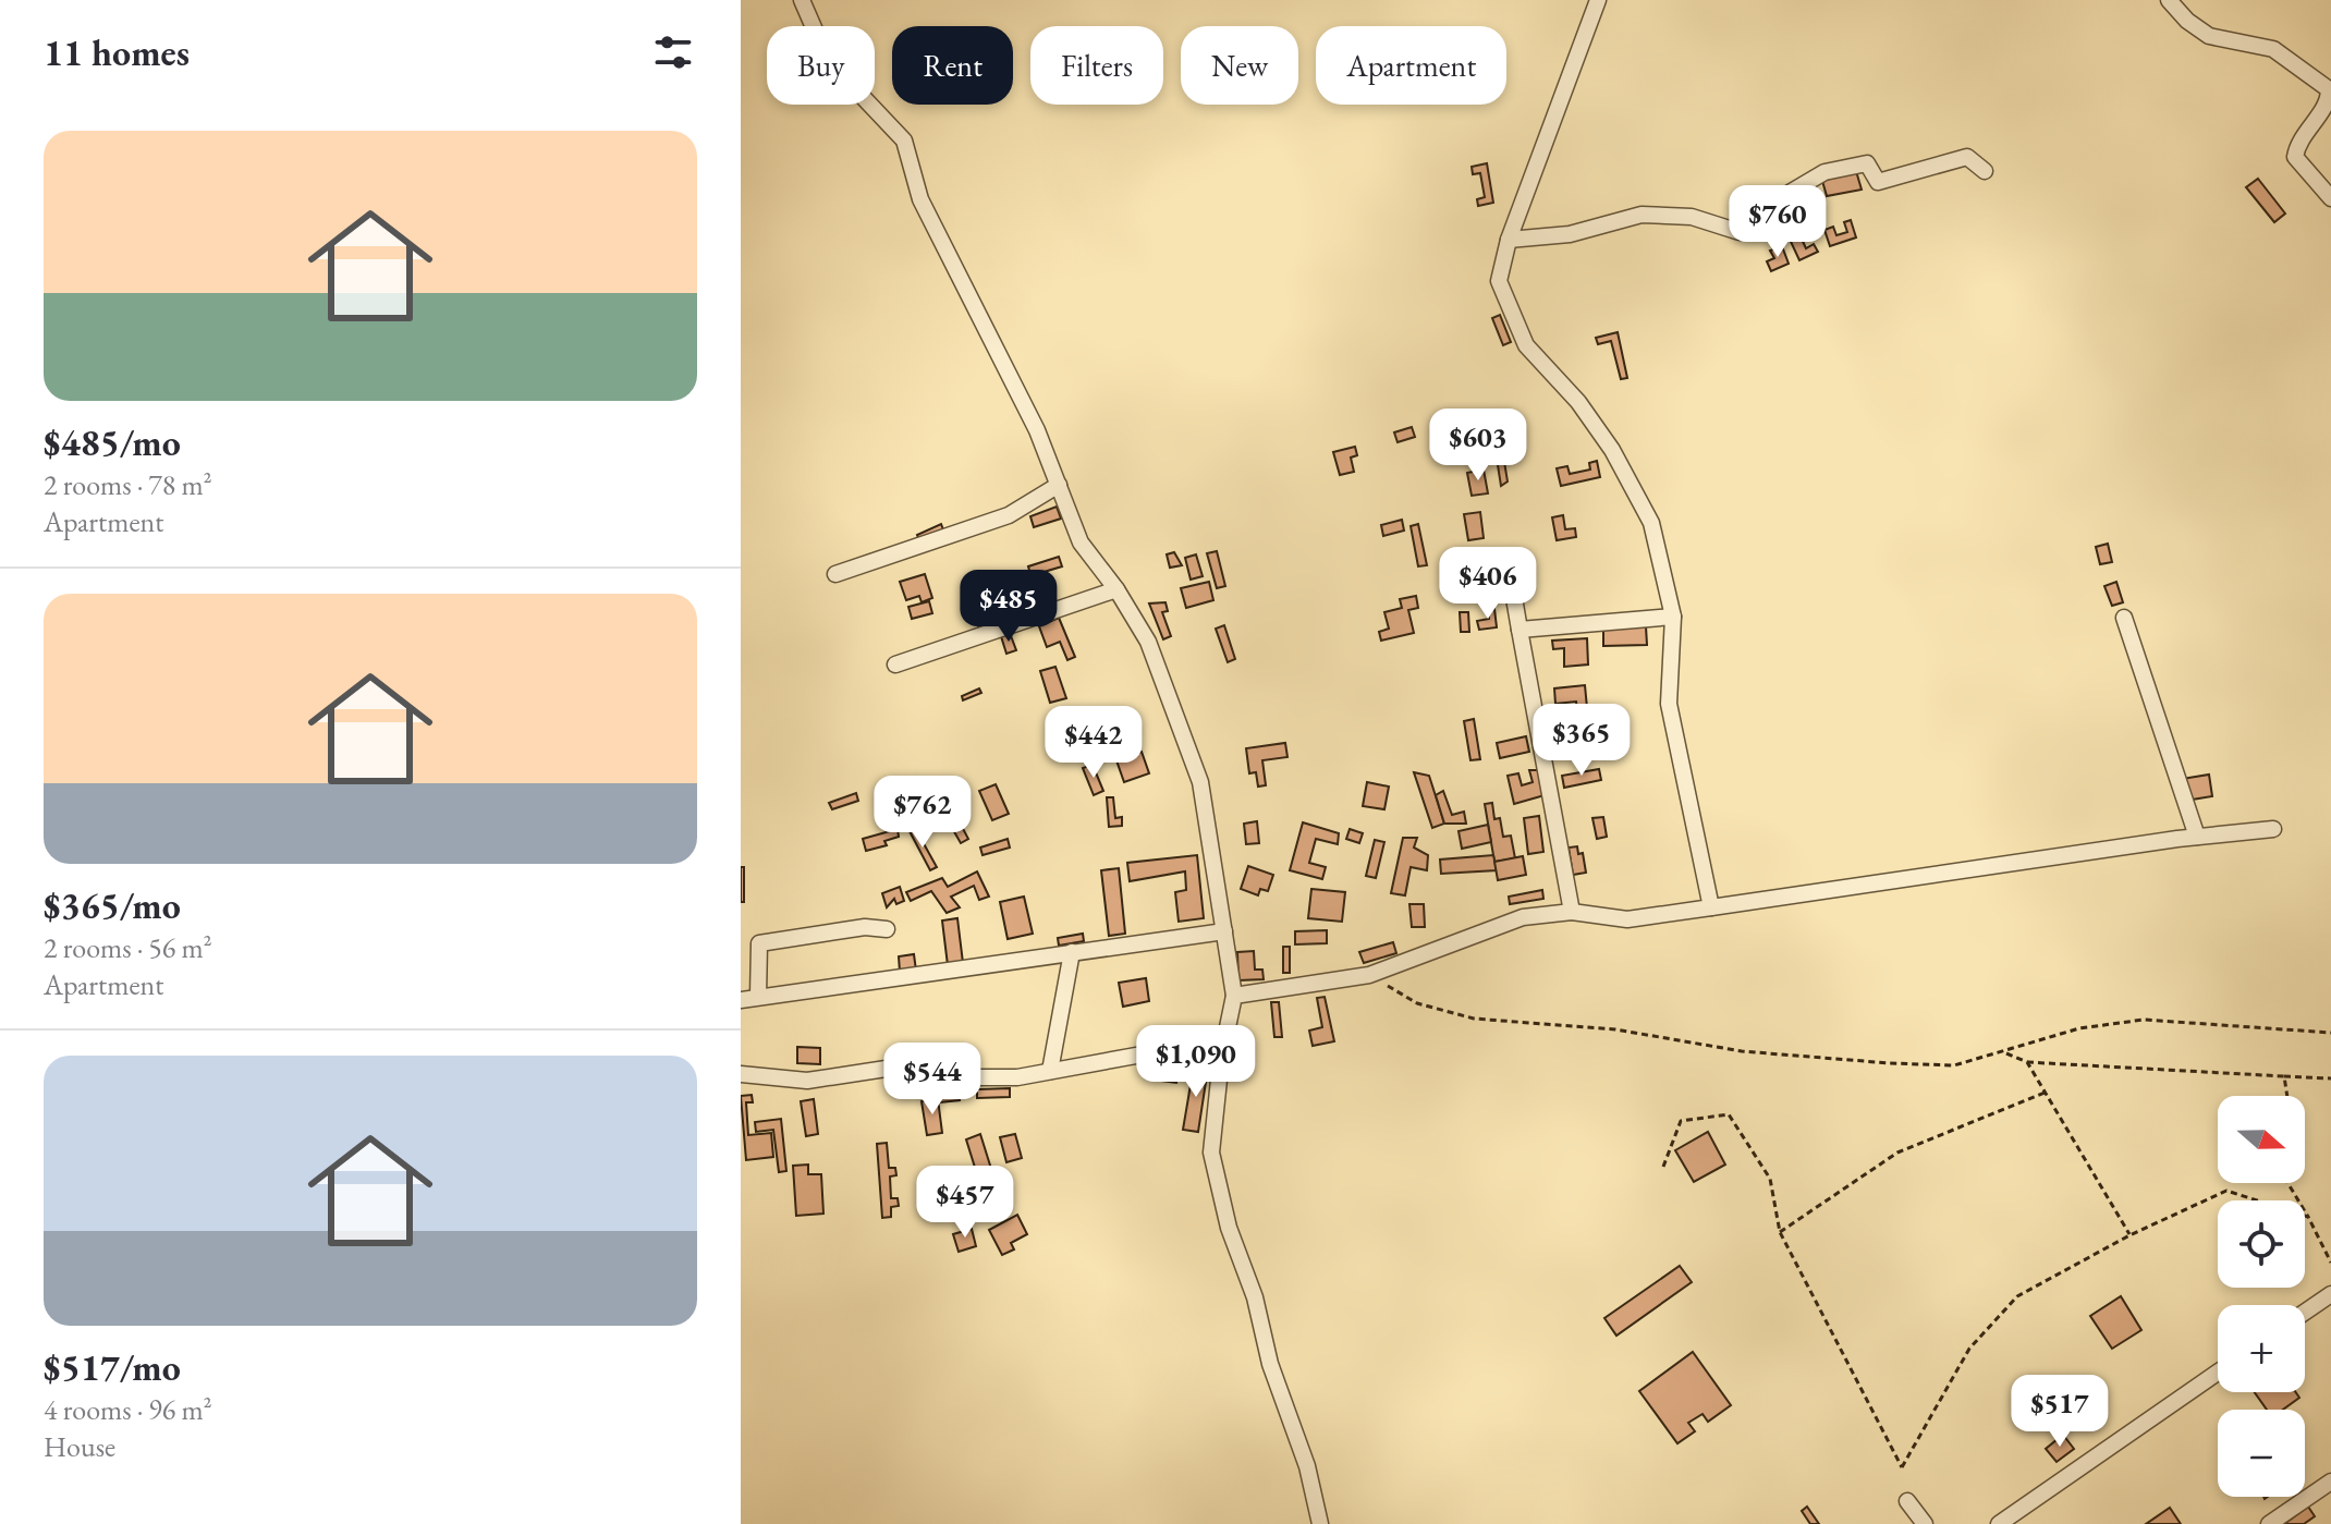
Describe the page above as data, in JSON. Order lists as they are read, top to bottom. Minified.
{"north":"right","page":{"heading":"11 homes","chip":["Buy","Rent","Filters","New","Apartment"],"list":[{"name":"$485/mo","note":"2 rooms · 78 m² · Apartment"},{"name":"$365/mo","note":"2 rooms · 56 m² · Apartment"},{"name":"$517/mo","note":"4 rooms · 96 m² · House"}],"price":["$760","$603","$406","$485","$365","$442","$762","$1,090","$544","$457","$517"],"map_buttons":["+","−"]}}
